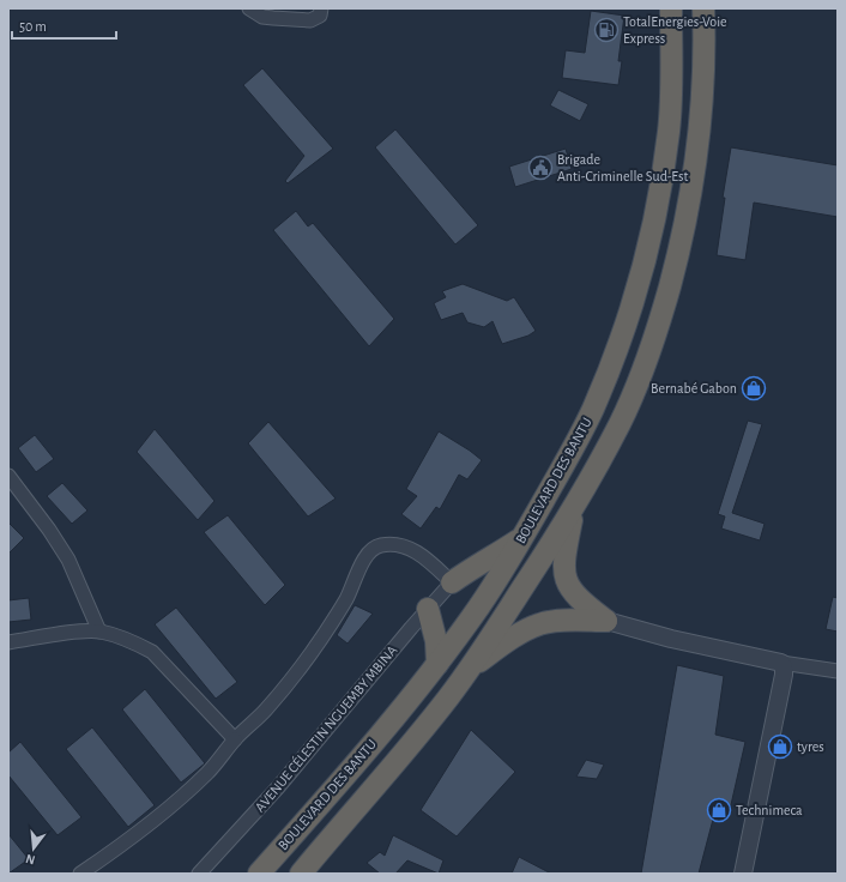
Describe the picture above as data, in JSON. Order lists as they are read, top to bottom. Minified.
{"streets":{"highway":["BOULEVARD DES BANTU"],"street":["AVENUE CÉLESTIN NGUEMBY MBINA"]},"places":{"fuel station":["TotalEnergies-Voie Express"],"public building":["Brigade Anti-Criminelle Sud-Est"],"shop":["Bernabé Gabon","tyres","Technimeca"]},"scale_bar":"50 m","north":"bottom"}
